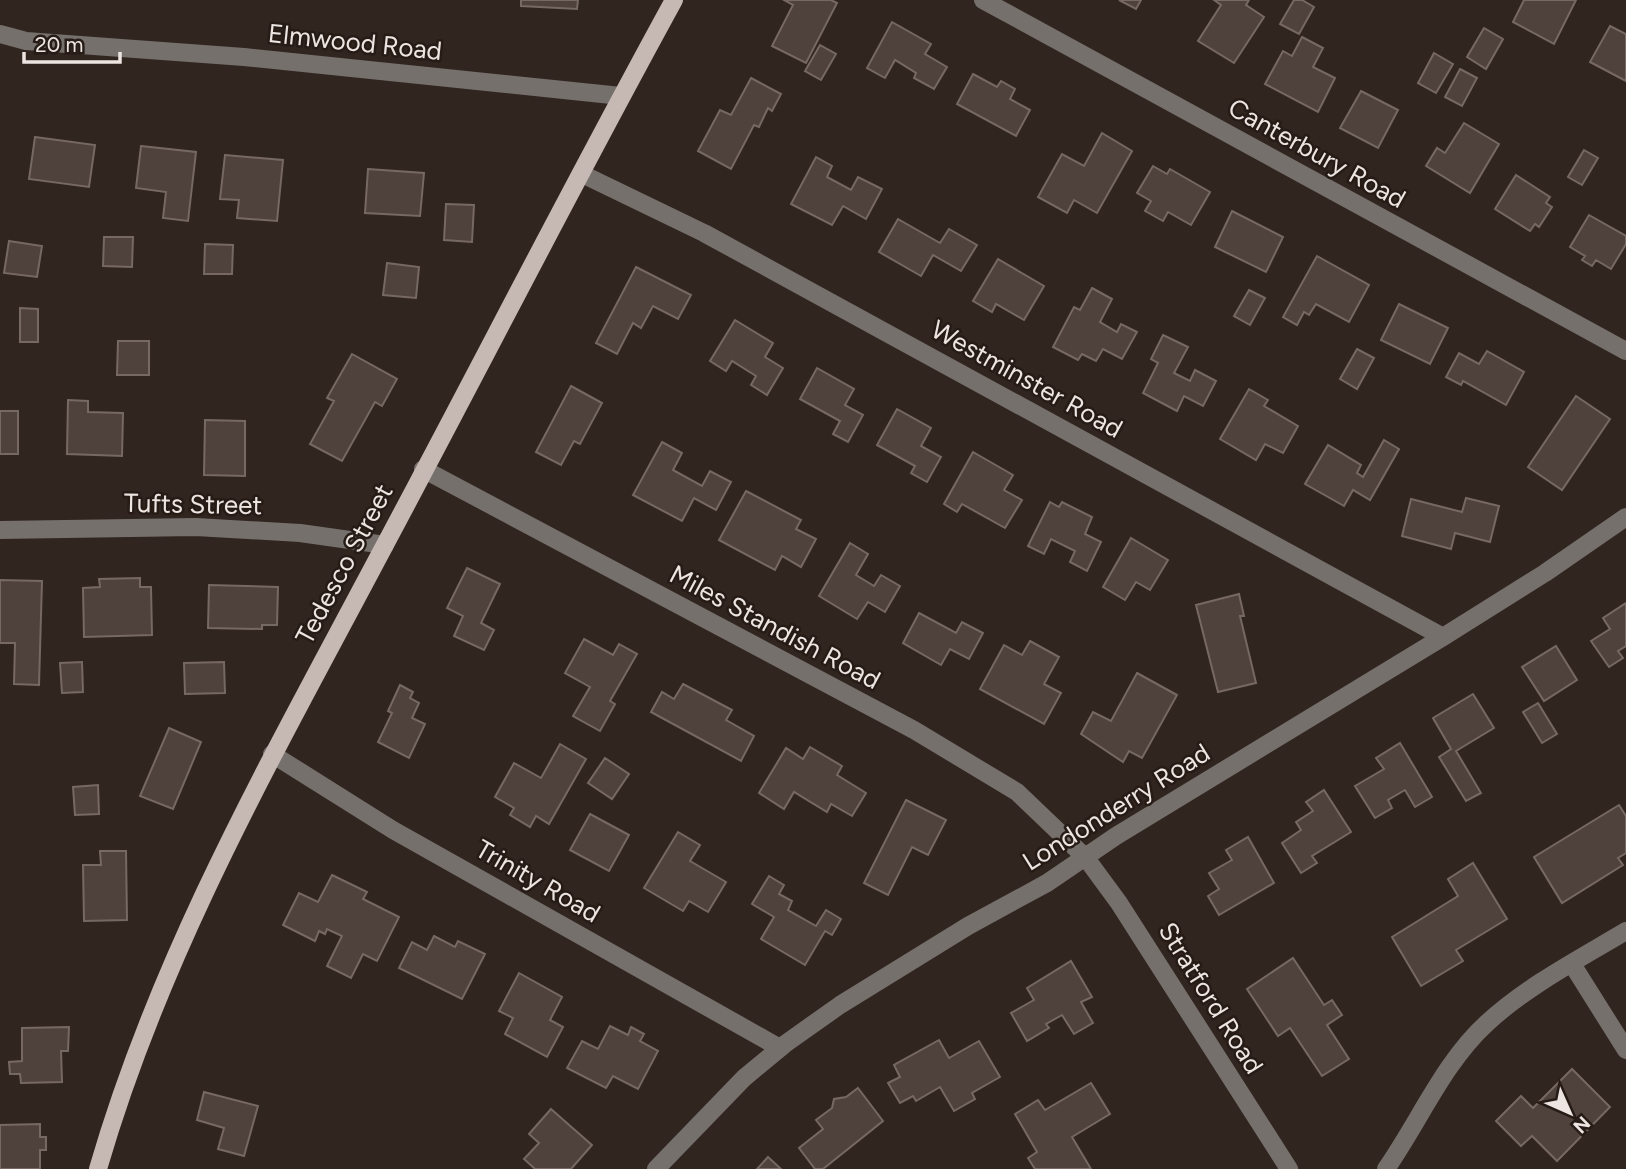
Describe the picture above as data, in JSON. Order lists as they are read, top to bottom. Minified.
{"streets":{"main road":["Tedesco Street"],"street":["Elmwood Road","Canterbury Road","Westminster Road","Tufts Street","Miles Standish Road","Londonderry Road","Trinity Road","Stratford Road"]},"crossings":[["Elmwood Road","Tedesco Street"],["Westminster Road","Tedesco Street"],["Westminster Road","Londonderry Road"],["Tufts Street","Tedesco Street"],["Tedesco Street","Miles Standish Road"],["Tedesco Street","Trinity Road"],["Miles Standish Road","Londonderry Road"],["Miles Standish Road","Stratford Road"],["Londonderry Road","Trinity Road"],["Londonderry Road","Stratford Road"]],"scale_bar":"20 m","north":"bottom right"}
